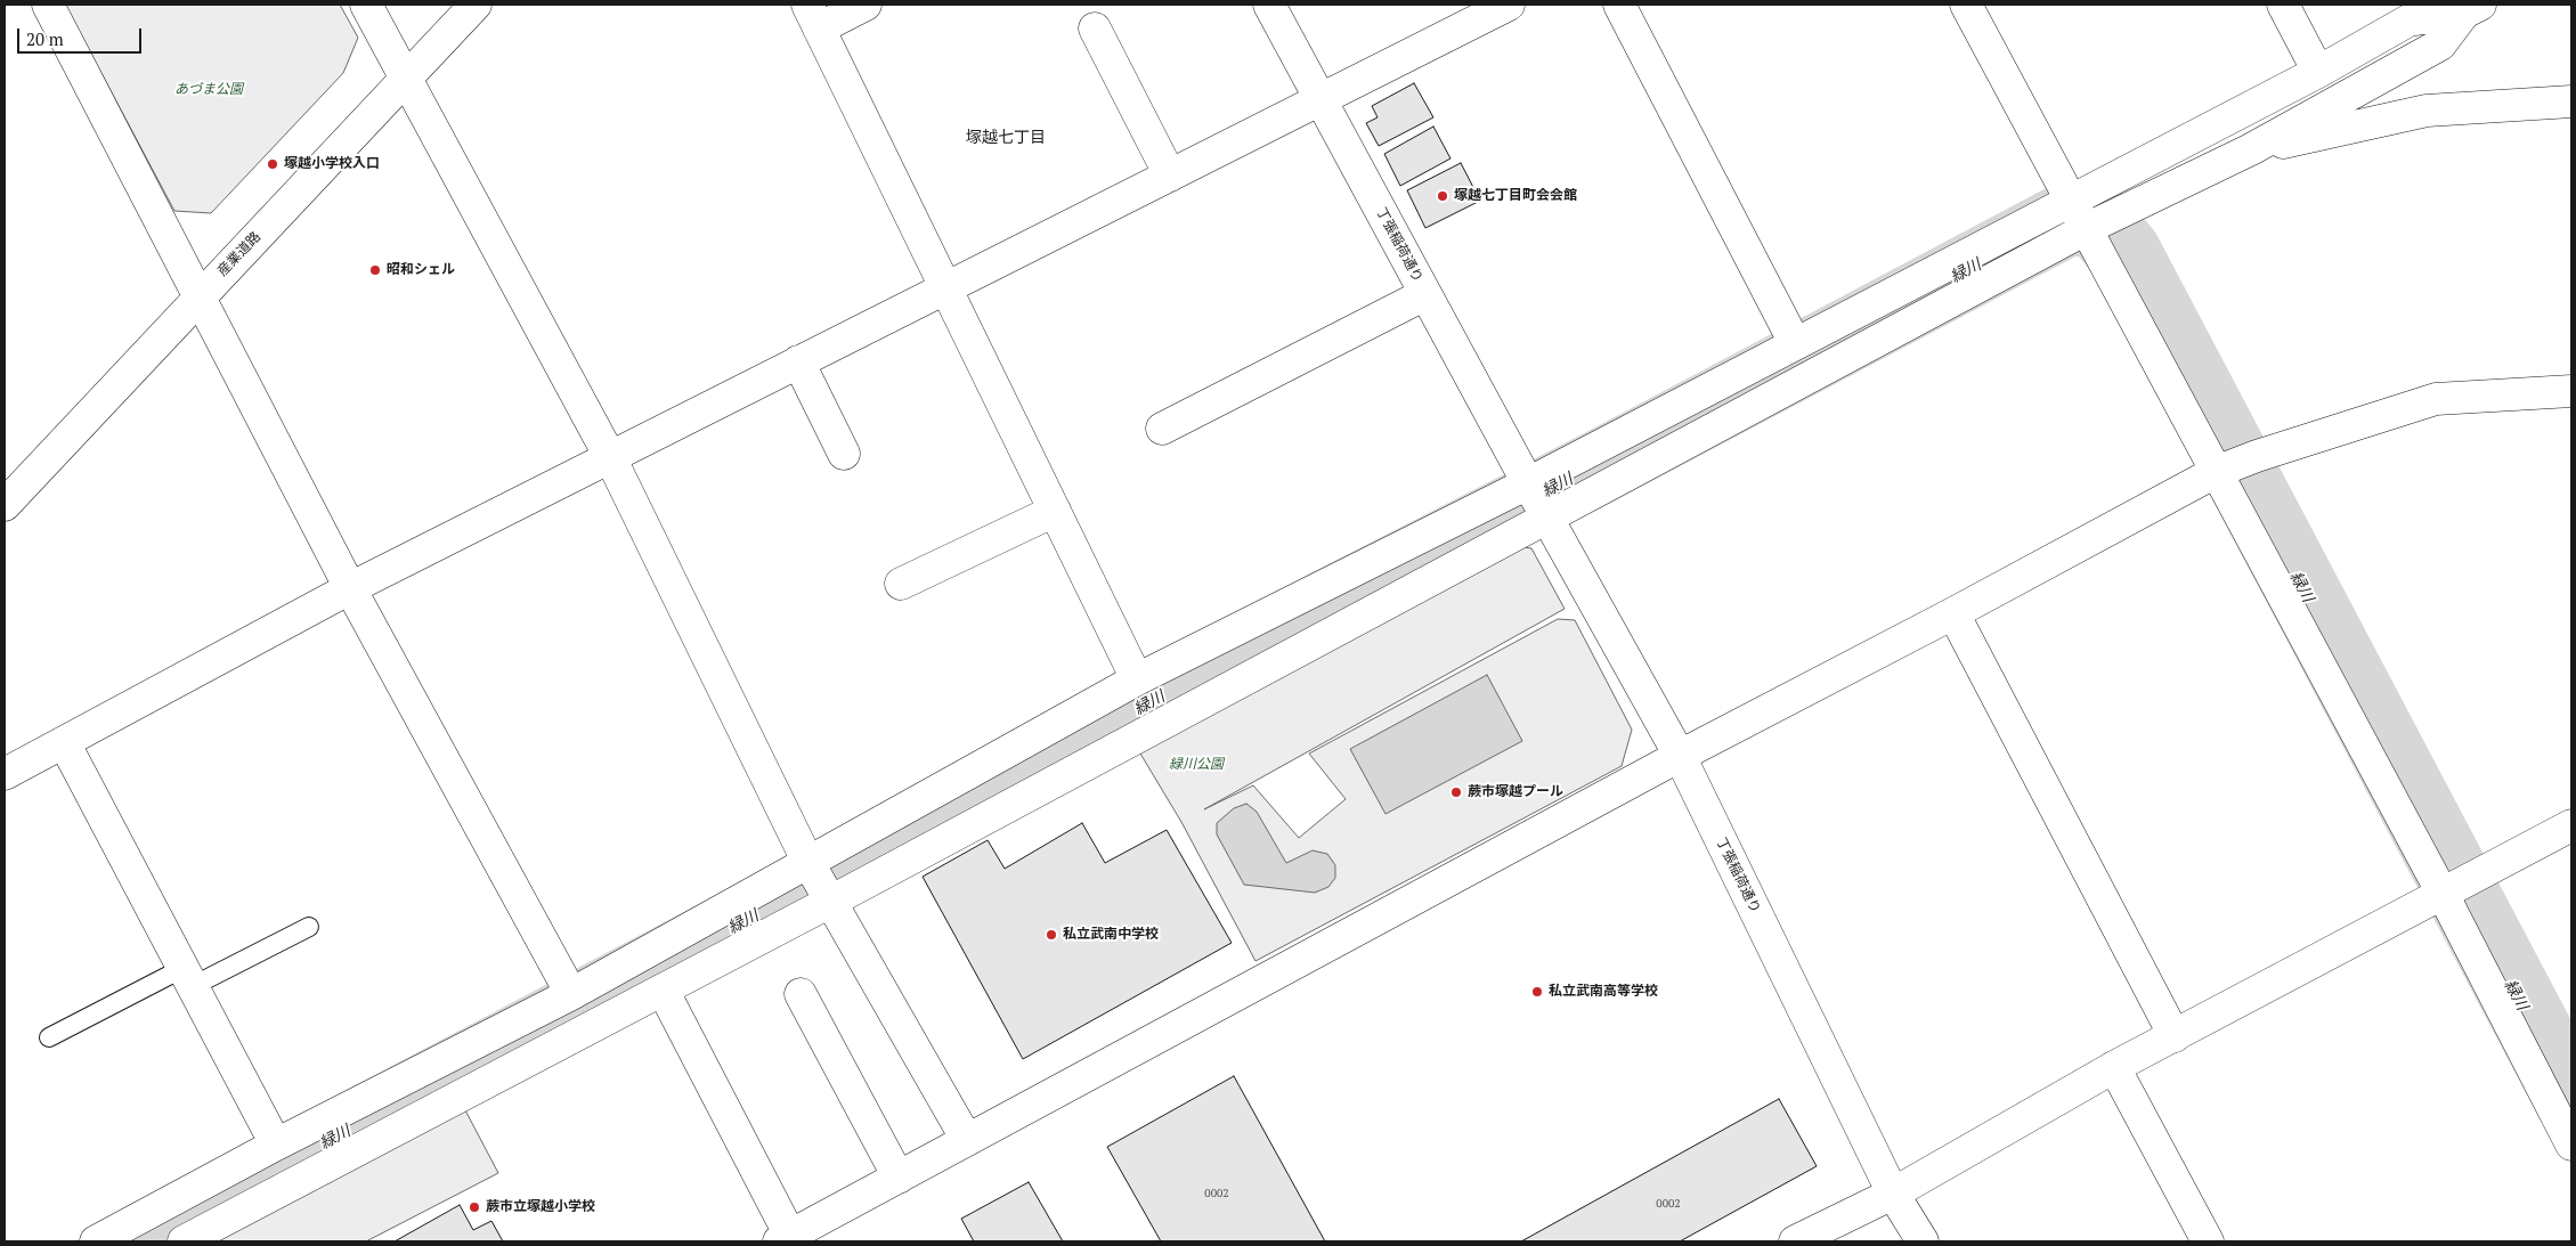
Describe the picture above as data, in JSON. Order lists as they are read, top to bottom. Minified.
{"streets":{"street":["丁張稲荷通り","産業道路"]},"districts":["塚越七丁目"],"water":["緑川"],"parks":["あづま公園","緑川公園"],"places":["塚越小学校入口","塚越七丁目町会会館","昭和シェル","蕨市塚越プール","私立武南中学校","私立武南高等学校","蕨市立塚越小学校"],"house_numbers":["0002","0002"],"scale_bar":"20 m"}
